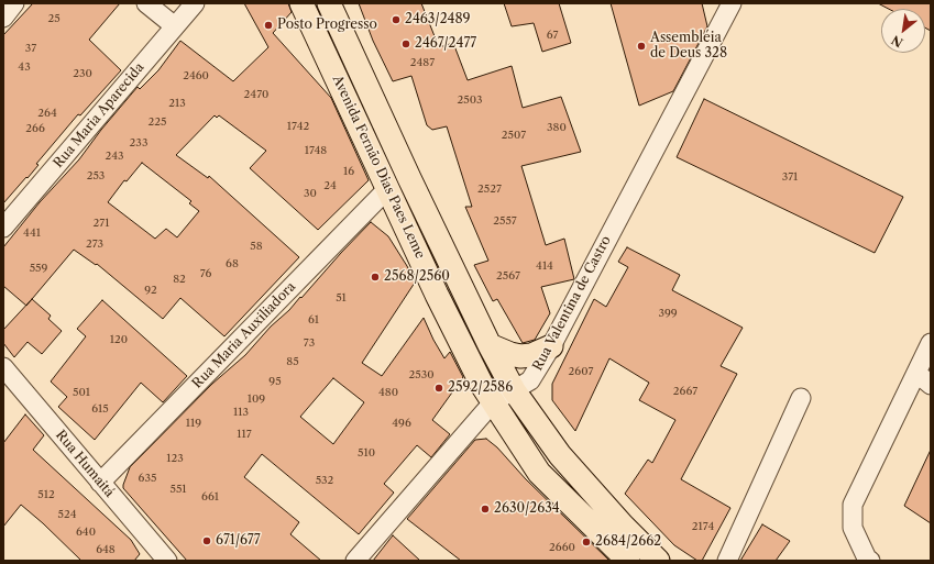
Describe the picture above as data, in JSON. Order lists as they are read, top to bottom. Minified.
{"streets":{"main road":["Avenida Fernão Dias Paes Leme"],"street":["Rua Maria Aparecida","Rua Valentina de Castro","Rua Maria Auxiliadora","Rua Humaitá"]},"crossings":[["Avenida Fernão Dias Paes Leme","Rua Valentina de Castro"],["Avenida Fernão Dias Paes Leme","Rua Maria Auxiliadora"],["Rua Maria Auxiliadora","Rua Humaitá"]],"places":["2463/2489","Posto Progresso","2467/2477","Assembléia de Deus 328","2568/2560","2592/2586","2630/2634","671/677","2684/2662"],"house_numbers":["25","67","37","2487","43","230","2460","2470","2503","213","264","225","1742","380","266","2507","233","1748","243","16","253","371","24","2527","30","2557","271","441","273","58","68","414","559","76","2567","82","92","51","399","61","120","73","85","2607","2530","95","2667","501","480","109","615","113","119","496","117","510","123","635","532","551","512","661","524","2174","640","2660","648"],"north":"bottom left"}
